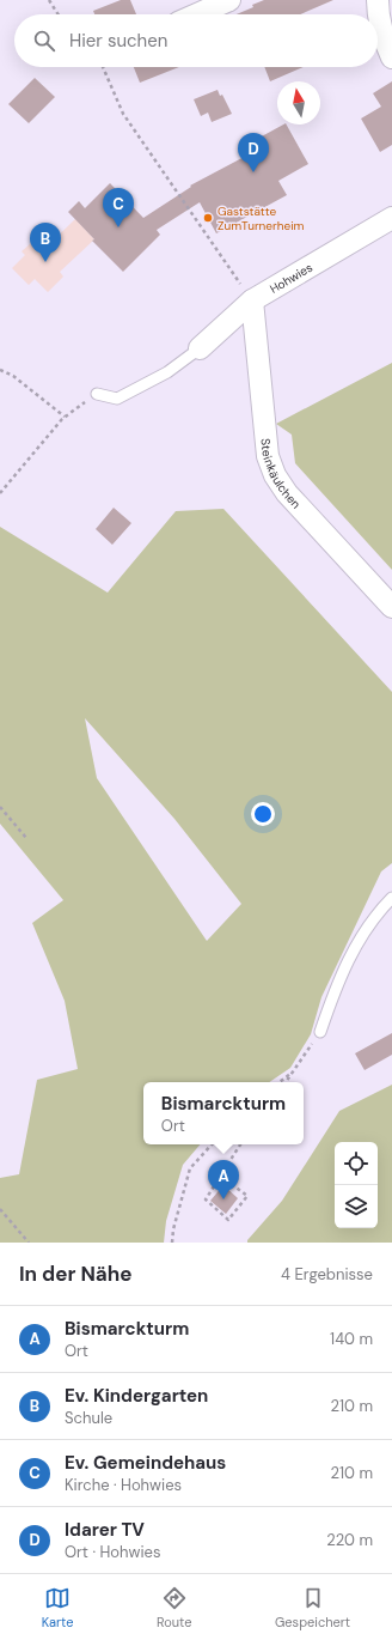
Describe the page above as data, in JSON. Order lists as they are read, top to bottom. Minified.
{"streets":{"street":["Hohwies","Steinkäulchen"]},"crossings":[["Hohwies","Steinkäulchen"]],"places":["Gaststätte ZumTurnerheim"],"north":"top","page":{"search":"Hier suchen","pins":["D","C","B","A"],"popup":["Bismarckturm","Ort"],"heading":["In der Nähe","4 Ergebnisse"],"list":[{"mark":"A","name":"Bismarckturm","note":"Ort","value":"140 m"},{"mark":"B","name":"Ev. Kindergarten","note":"Schule","value":"210 m"},{"mark":"C","name":"Ev. Gemeindehaus","note":"Kirche · Hohwies","value":"210 m"},{"mark":"D","name":"Idarer TV","note":"Ort · Hohwies","value":"220 m"}],"nav":["Karte","Route","Gespeichert"]}}
